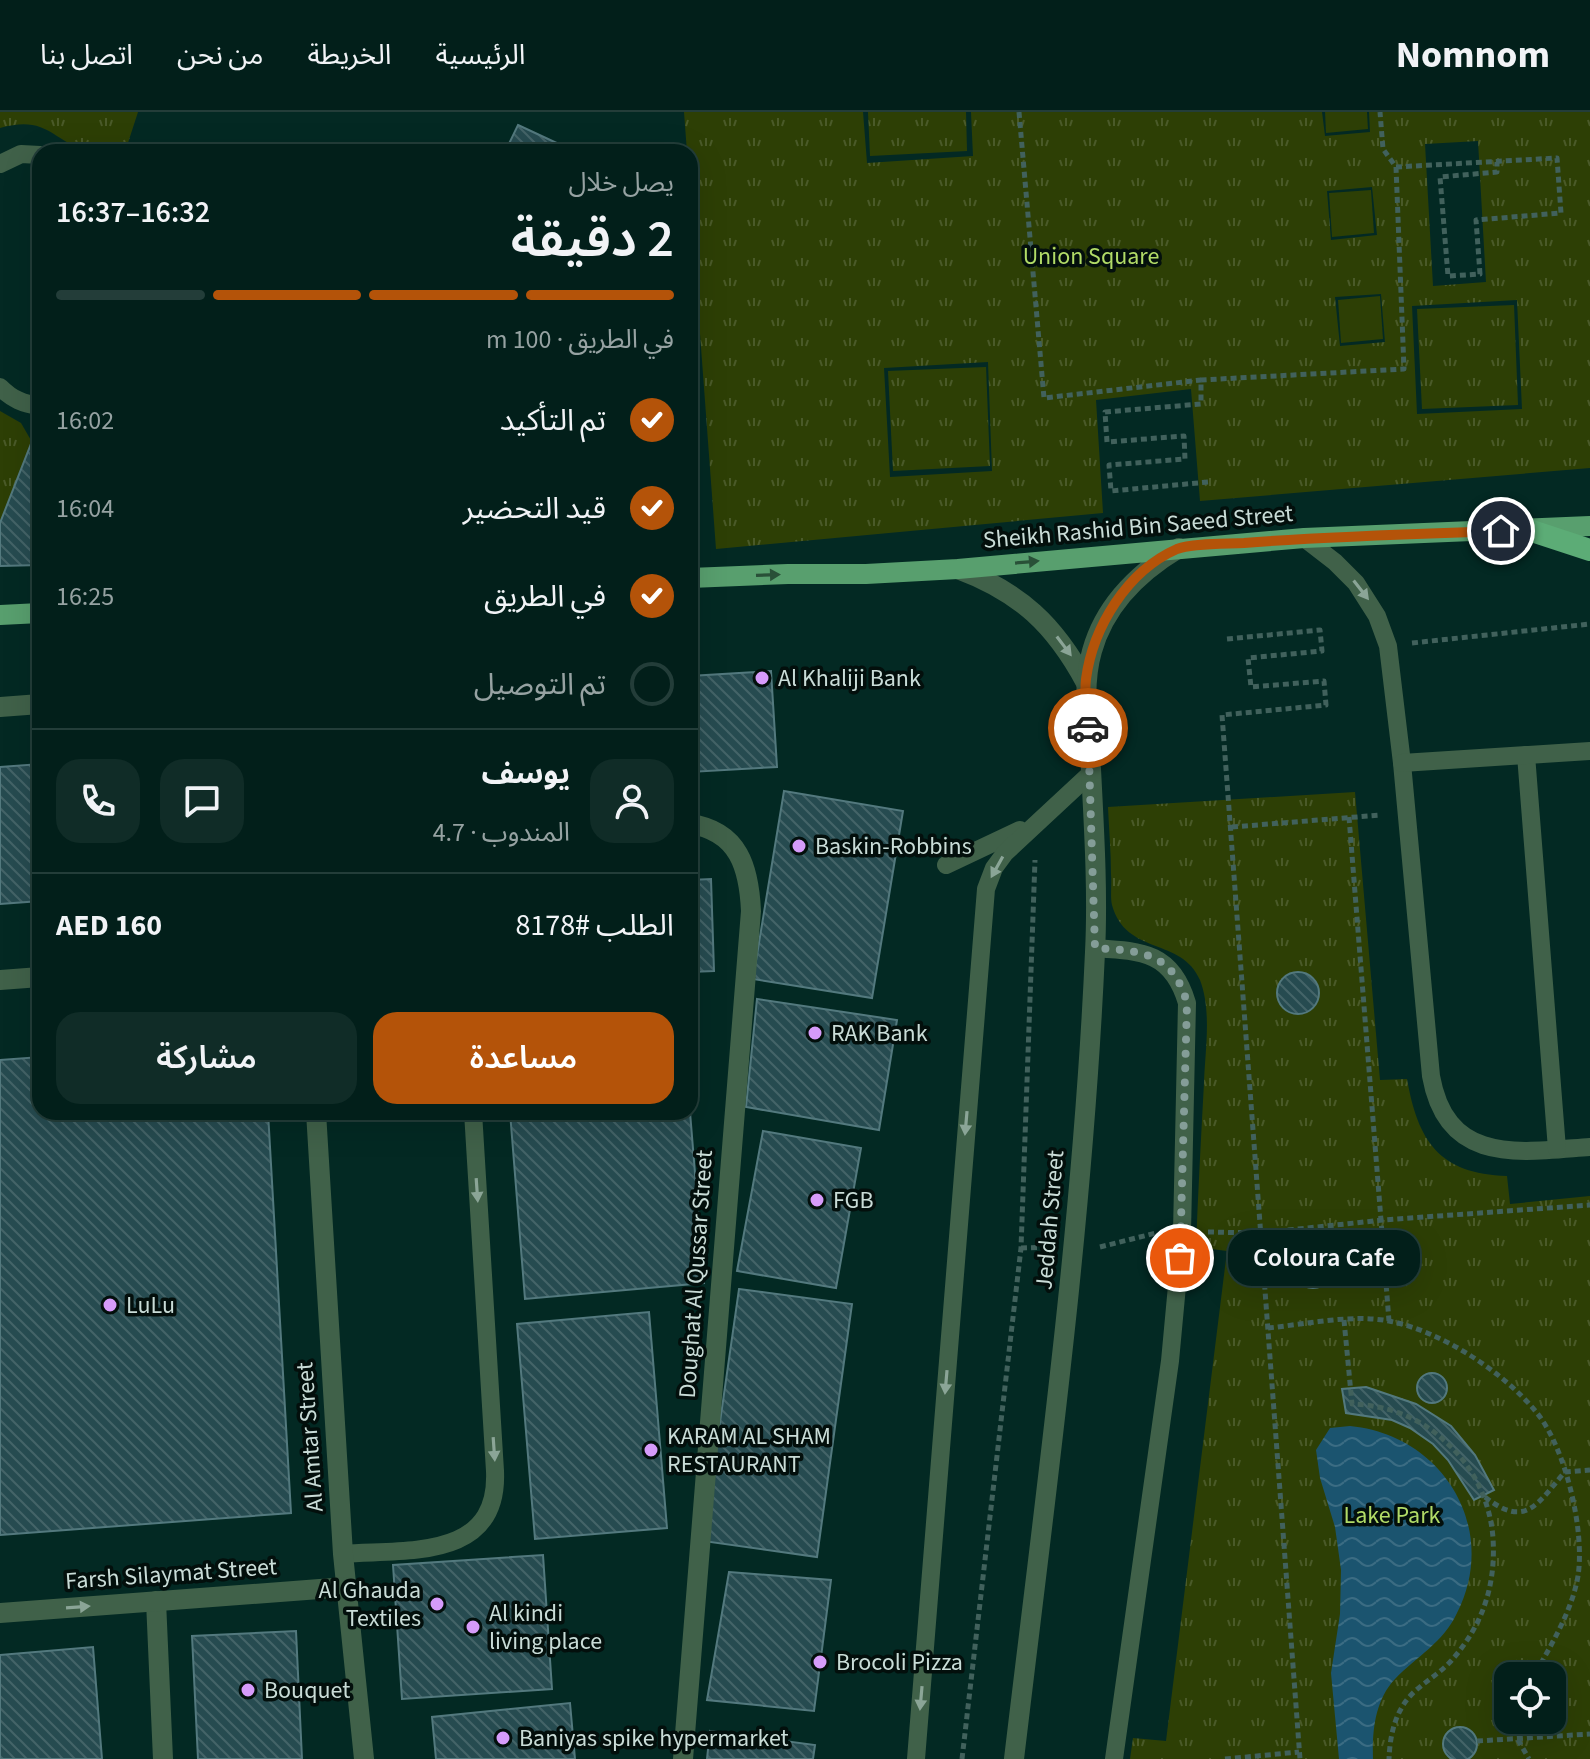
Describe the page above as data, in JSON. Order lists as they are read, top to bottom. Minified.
{"streets":{"main road":["Sheikh Rashid Bin Saeed Street"],"street":["Jeddah Street","Doughat Al Qussar Street","Al Amtar Street","Farsh Silaymat Street"]},"crossings":[["Sheikh Rashid Bin Saeed Street","Jeddah Street"],["Al Amtar Street","Farsh Silaymat Street"]],"one_way":["Sheikh Rashid Bin Saeed Street","Farsh Silaymat Street"],"parks":["Union Square","Lake Park"],"places":["Al Khaliji Bank","Baskin-Robbins","RAK Bank","FGB","Coloura Cafe","LuLu","KARAM AL SHAM RESTAURANT","Al Ghauda Textiles","Al kindi living place","Brocoli Pizza","Bouquet","Baniyas spike hypermarket"],"page":{"header":"Nomnom","nav":["الرئيسية","الخريطة","من نحن","اتصل بنا"],"heading":["2 دقيقة","يصل خلال","16:32–16:37"],"panel":["يوسف","المندوب · 4.7","الطلب #8178","AED 160"],"bar":"في الطريق · 100 m","list":[["تم التأكيد","16:02"],["قيد التحضير","16:04"],["في الطريق","16:25"],"تم التوصيل"],"buttons":["مساعدة","مشاركة"],"bubble":"Coloura Cafe"}}
